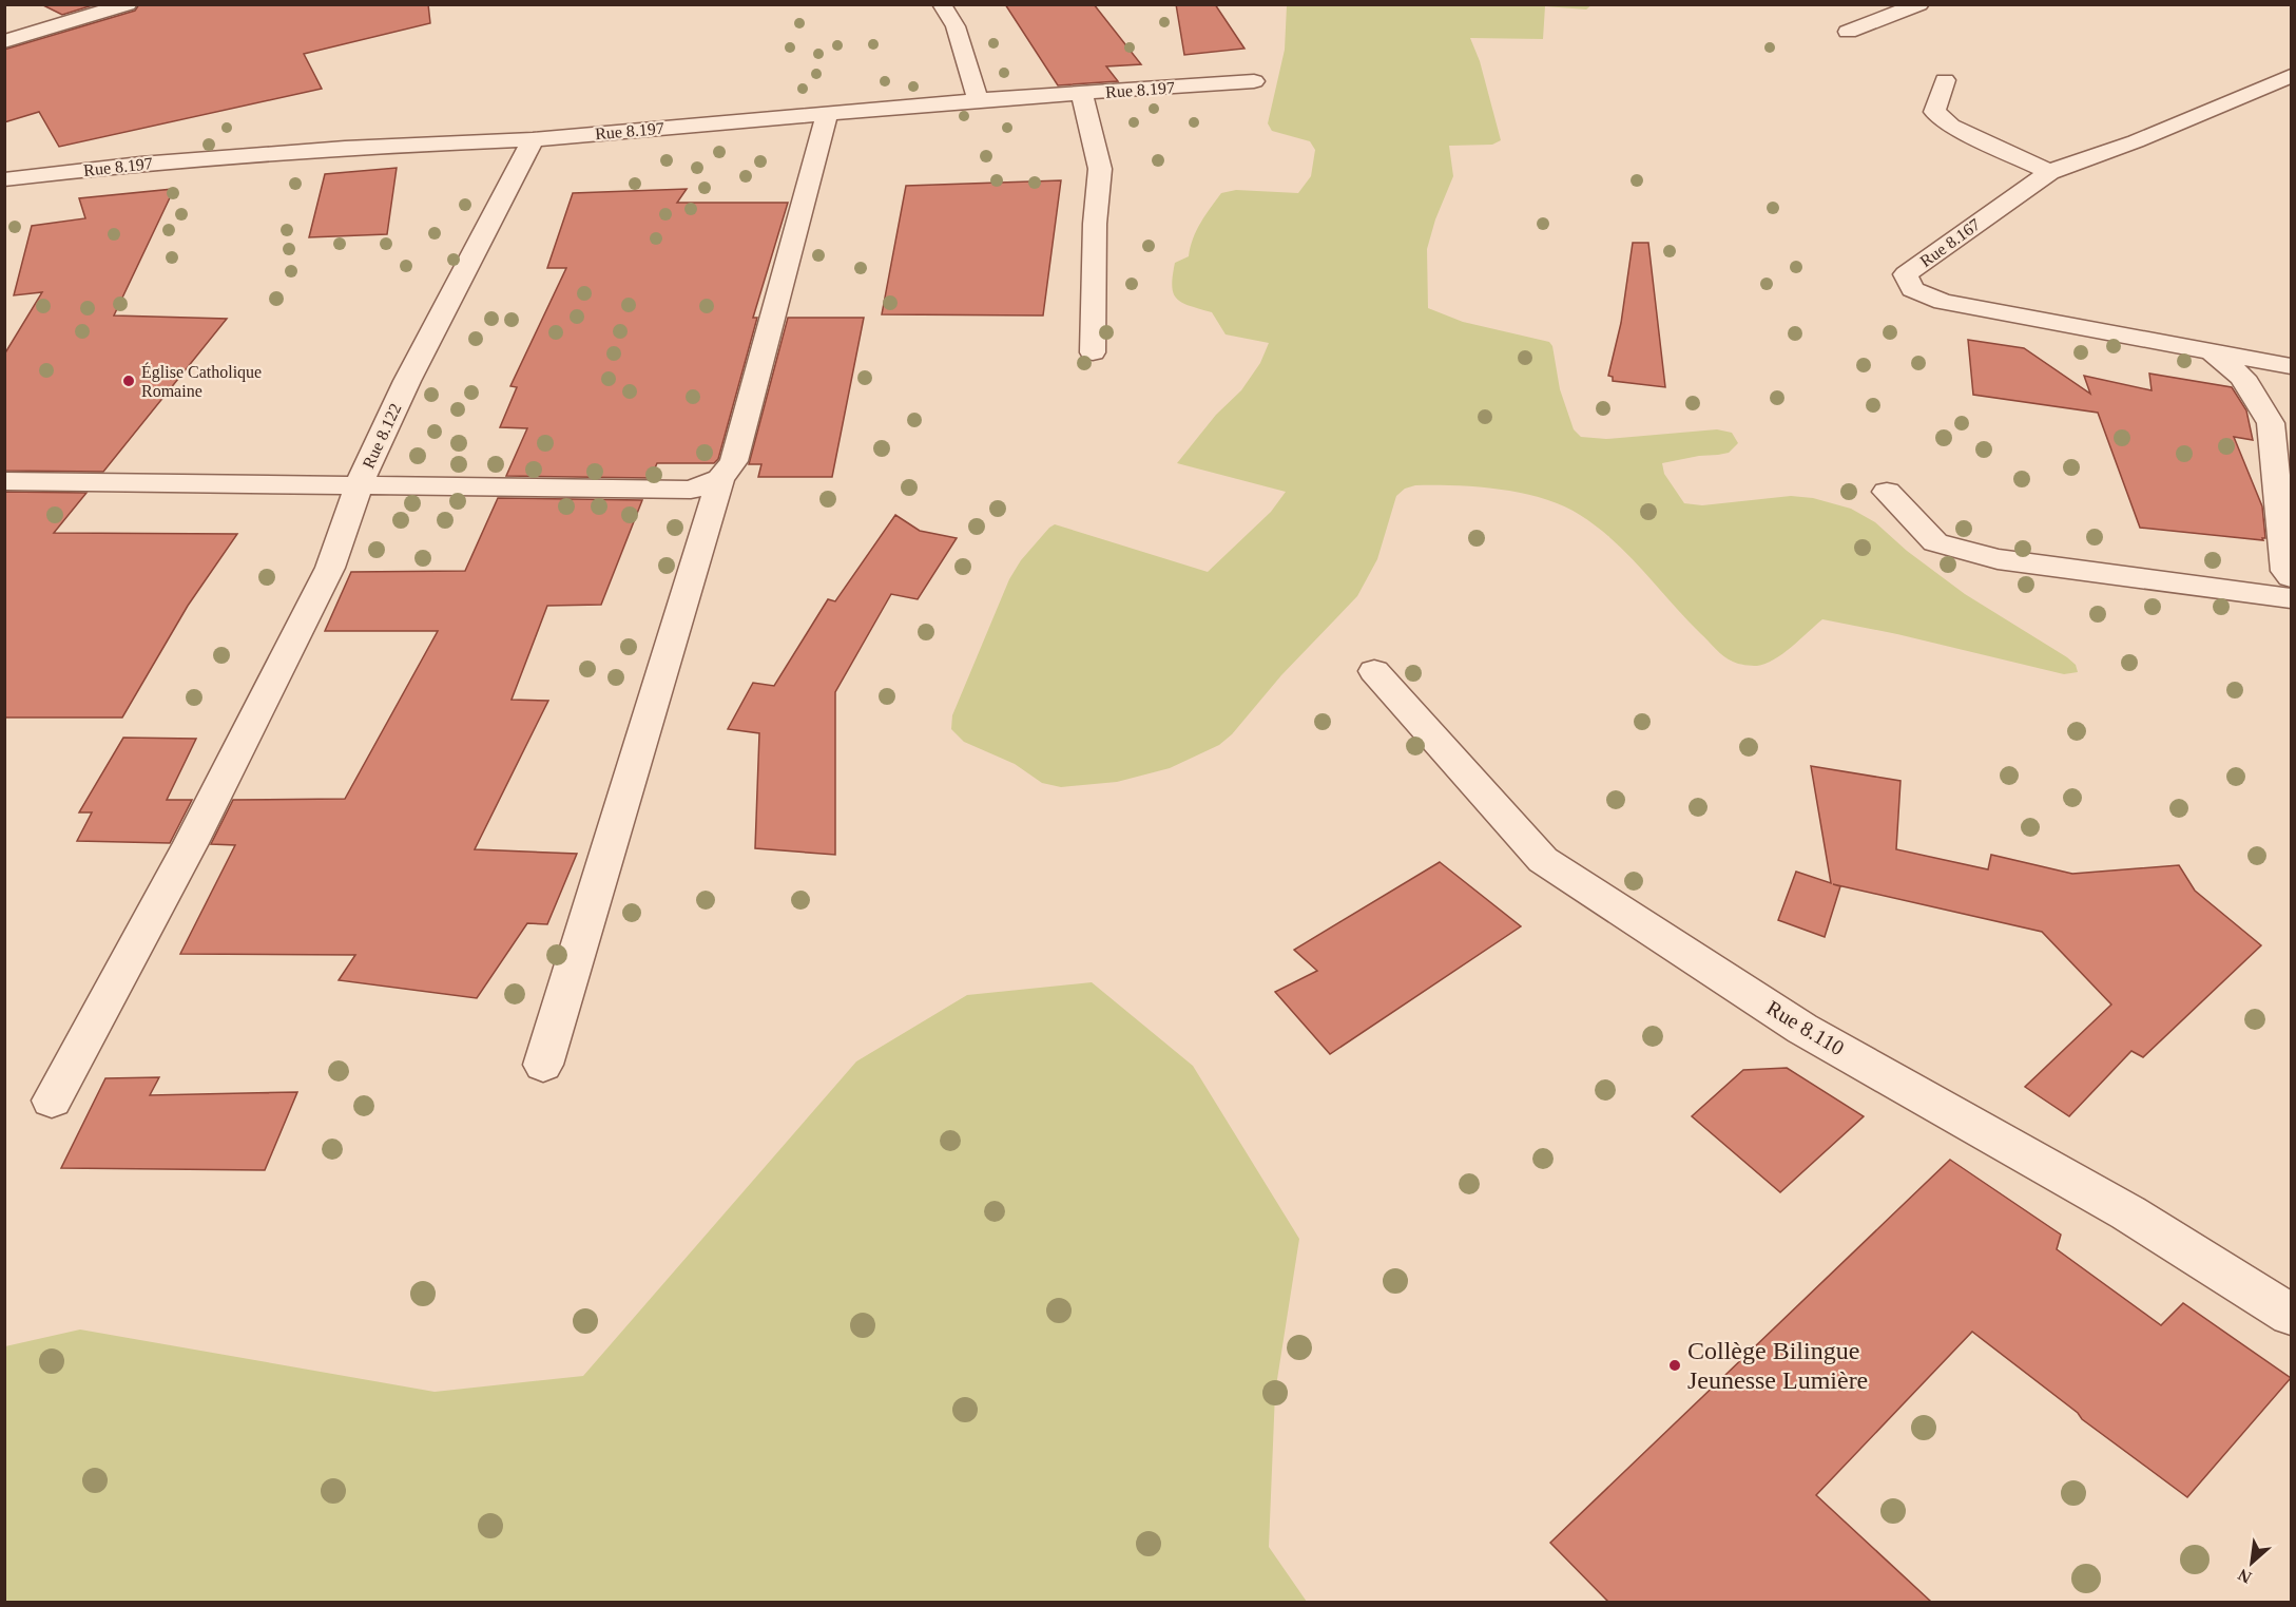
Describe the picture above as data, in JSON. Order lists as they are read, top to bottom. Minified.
{"streets":{"street":["Rue 8.197","Rue 8.167","Rue 8.122","Rue 8.110"]},"crossings":[["Rue 8.197","Rue 8.122"]],"places":["Église Catholique Romaine","Collège Bilingue Jeunesse Lumière"],"north":"bottom left"}
